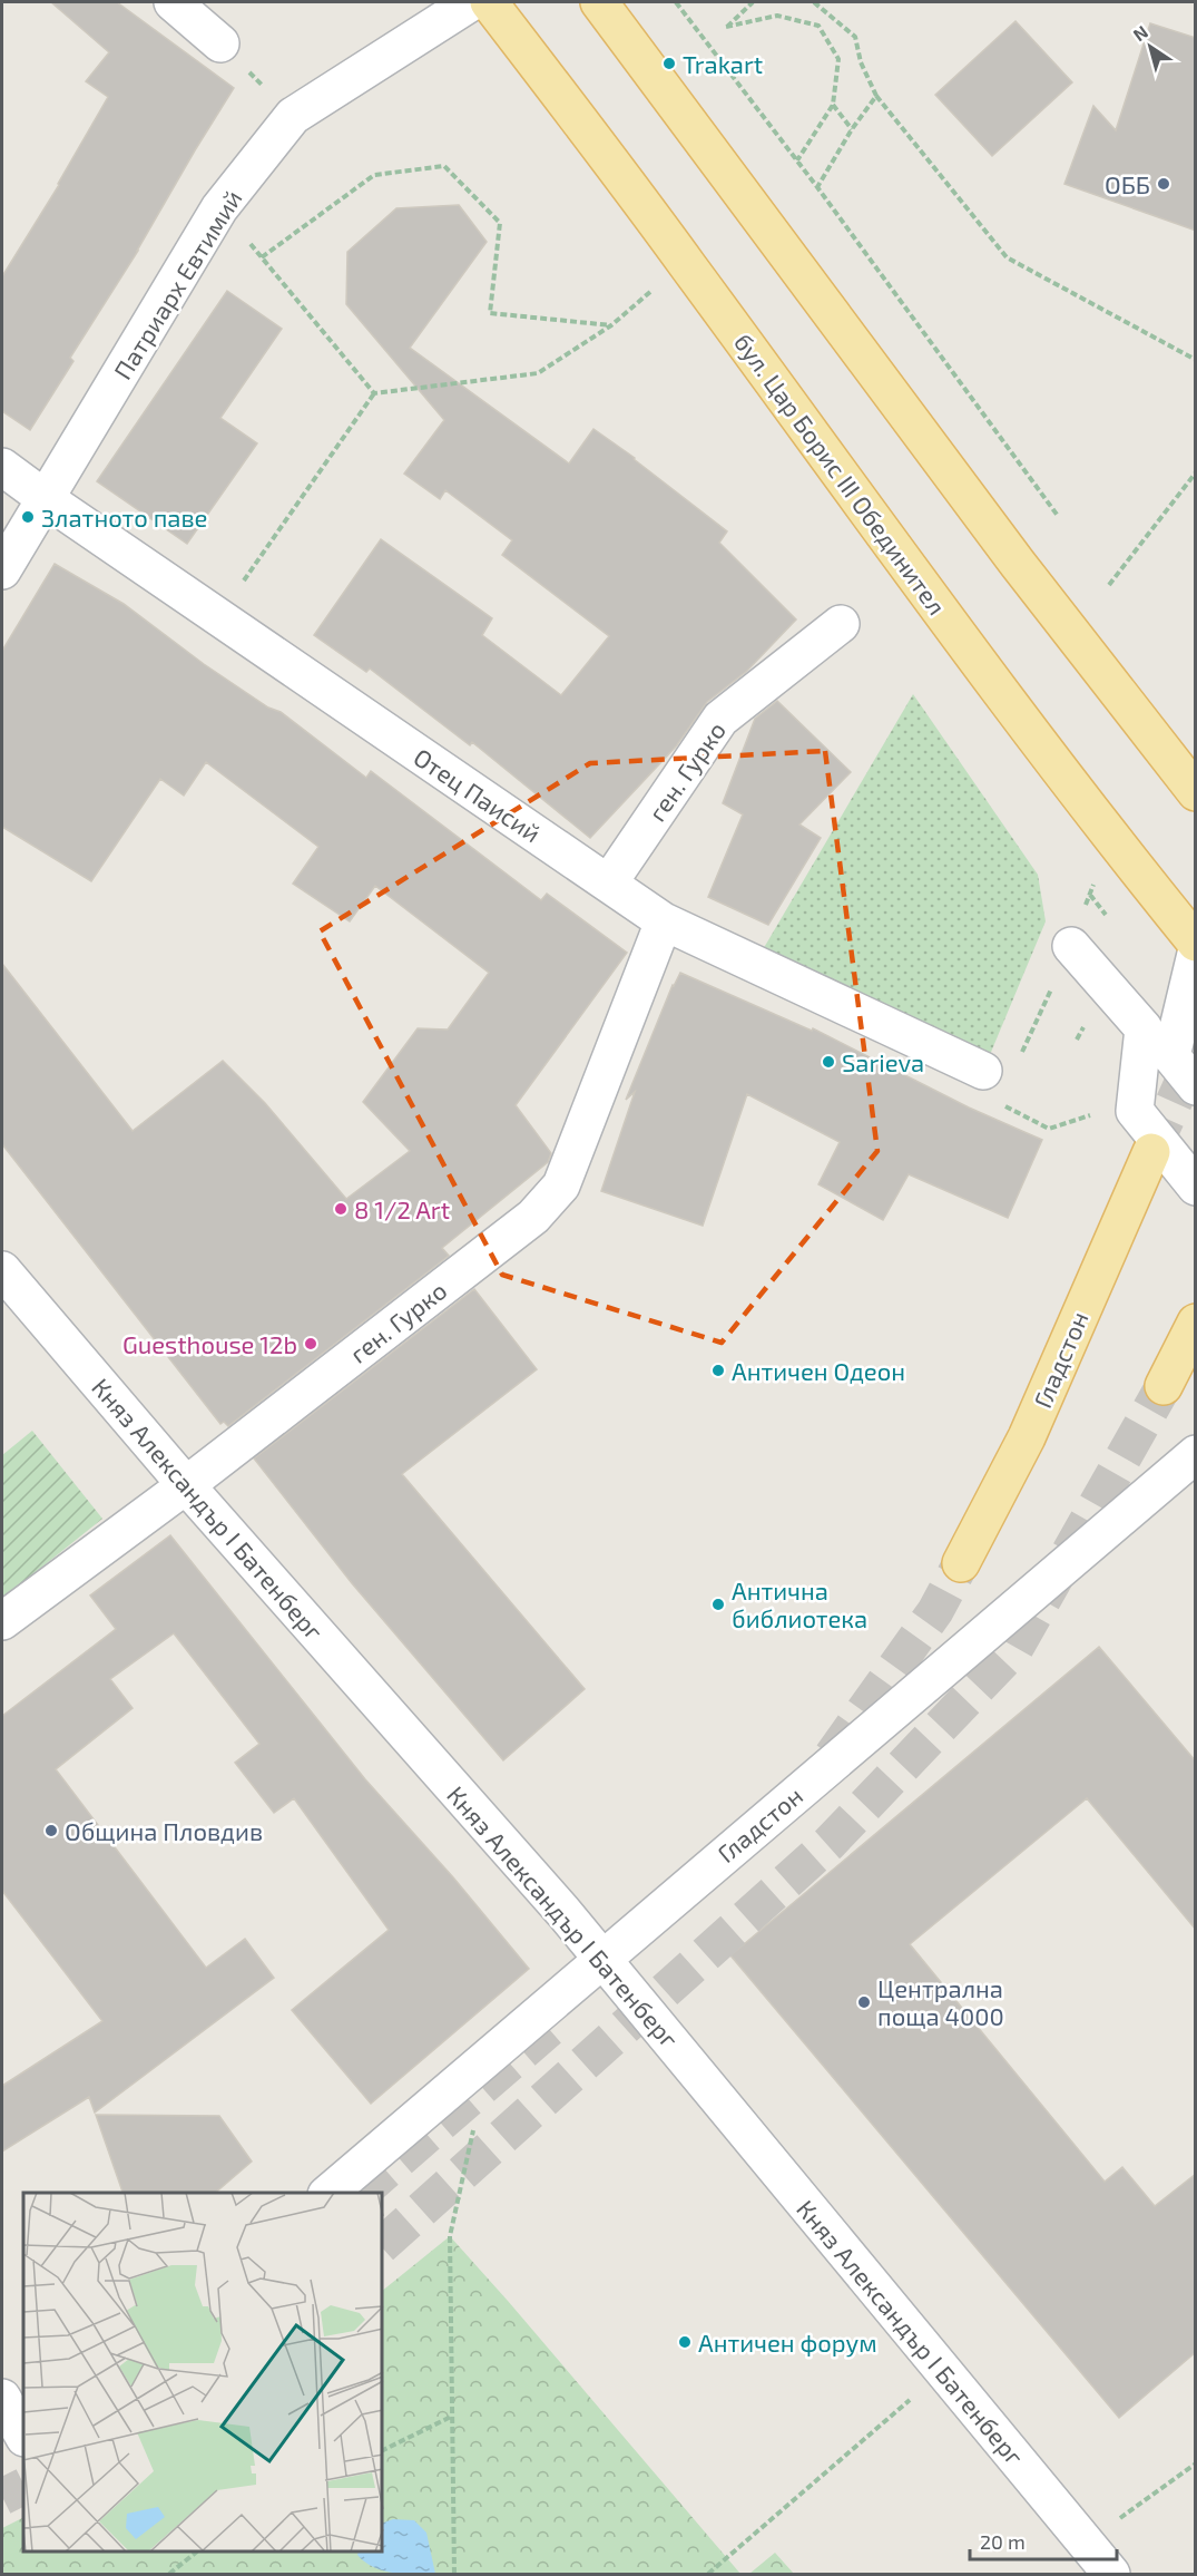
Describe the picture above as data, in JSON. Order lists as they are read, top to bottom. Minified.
{"streets":{"main road":["бул. Цар Борис III Обединител","Гладстон"],"street":["Патриарх Евтимий","ген. Гурко","Отец Паисий","Княз Александър I Батенберг"]},"crossings":[["Патриарх Евтимий","Отец Паисий"],["ген. Гурко","Отец Паисий"],["ген. Гурко","Княз Александър I Батенберг"],["Гладстон","Княз Александър I Батенберг"]],"places":["Trakart","ОББ","Златното паве","Sarieva","8 1/2 Art","Guesthouse 12b","Античен Одеон","Антична библиотека","Община Пловдив","Централна поща 4000","Античен форум"],"scale_bar":"20 m","north":"top left"}
